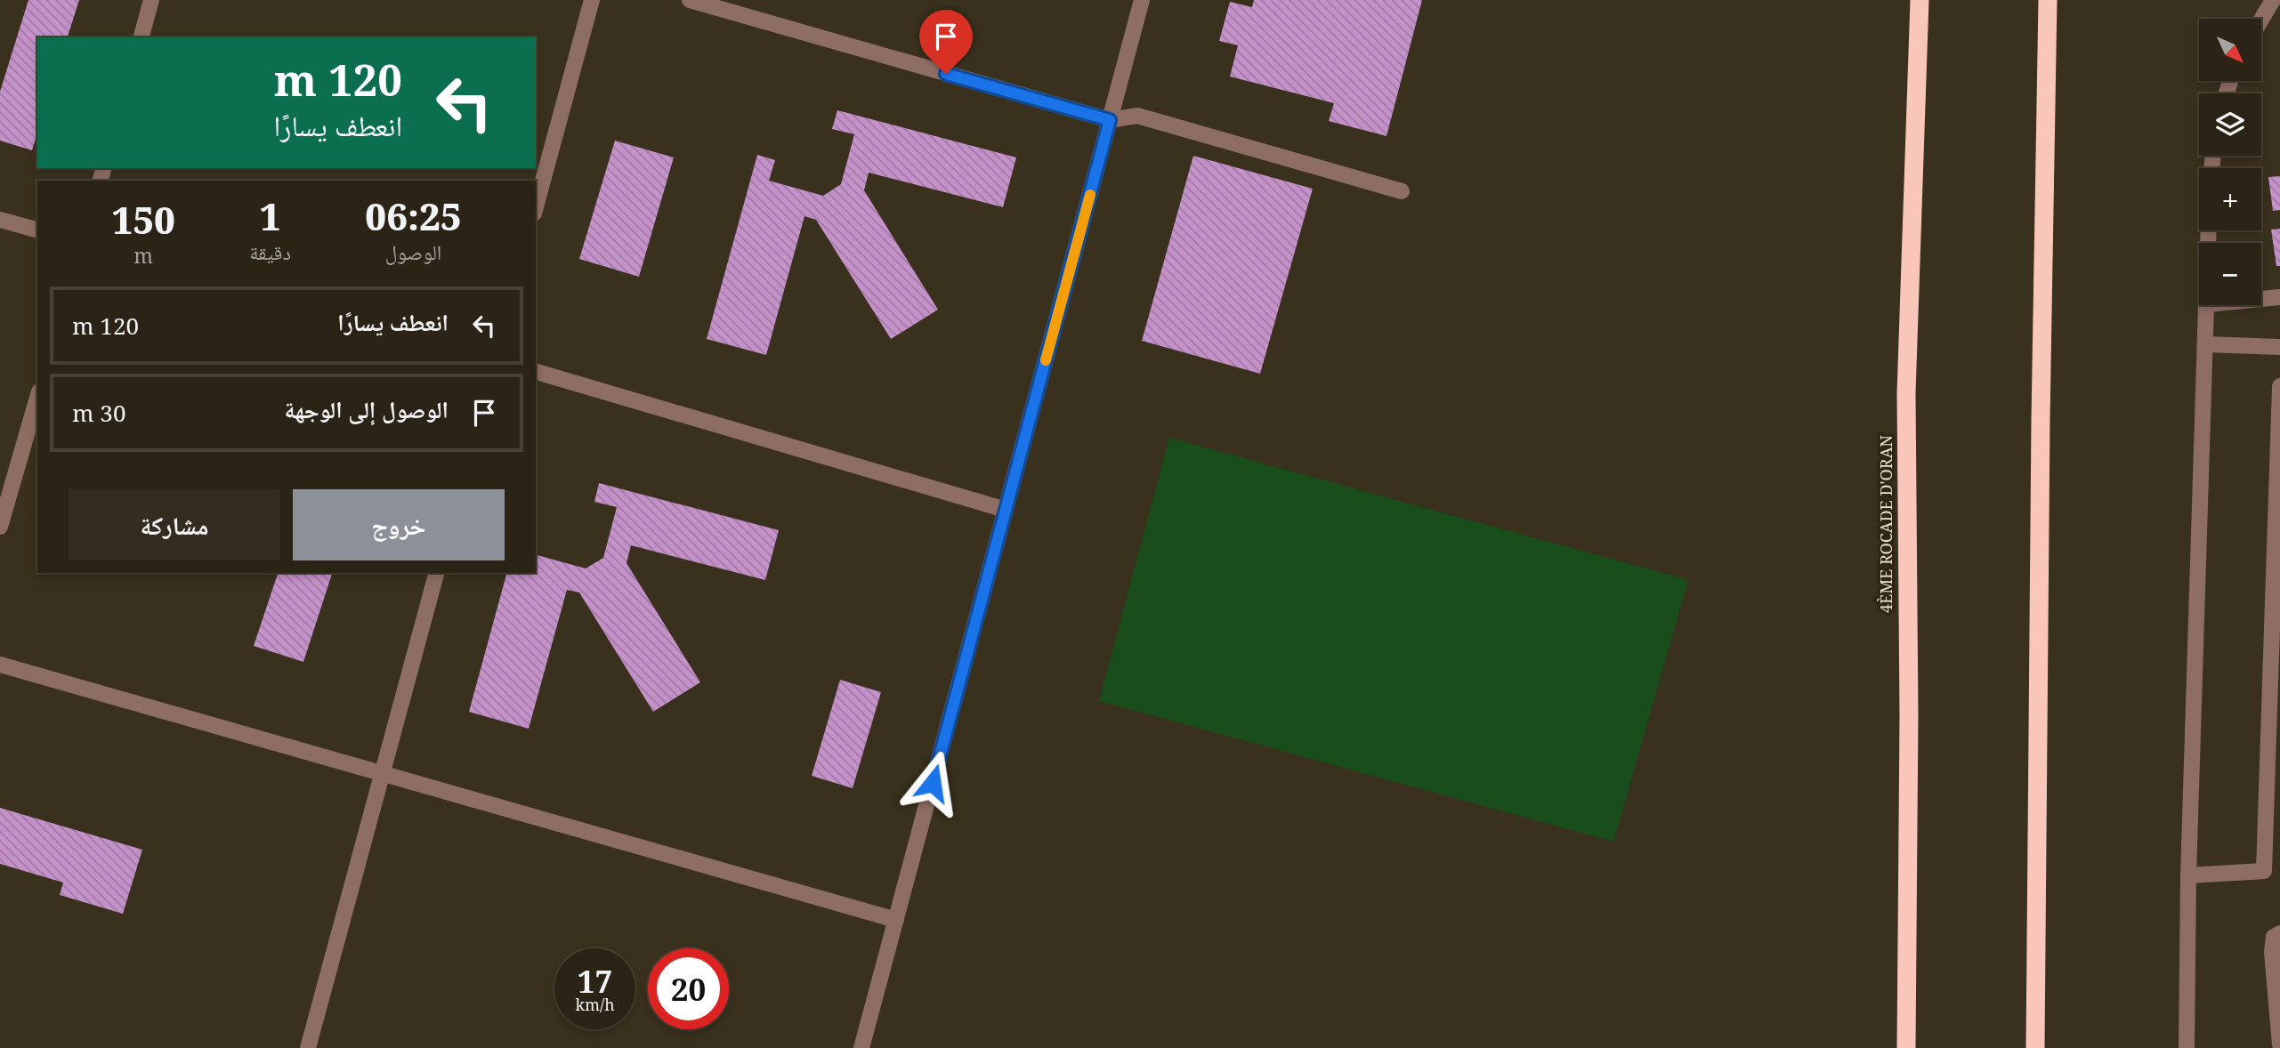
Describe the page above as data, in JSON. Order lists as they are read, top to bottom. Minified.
{"streets":{"highway":["4ÈME ROCADE D'ORAN"]},"north":"bottom right","page":{"map_buttons":["+","−"],"turn":["120 m","انعطف يسارًا"],"eta":["06:25","الوصول","1","دقيقة","150","m"],"list":[{"name":"انعطف يسارًا","value":"120 m"},{"name":"الوصول إلى الوجهة","value":"30 m"}],"buttons":["خروج","مشاركة"],"speed":"17 km/h","limit":"20"}}
